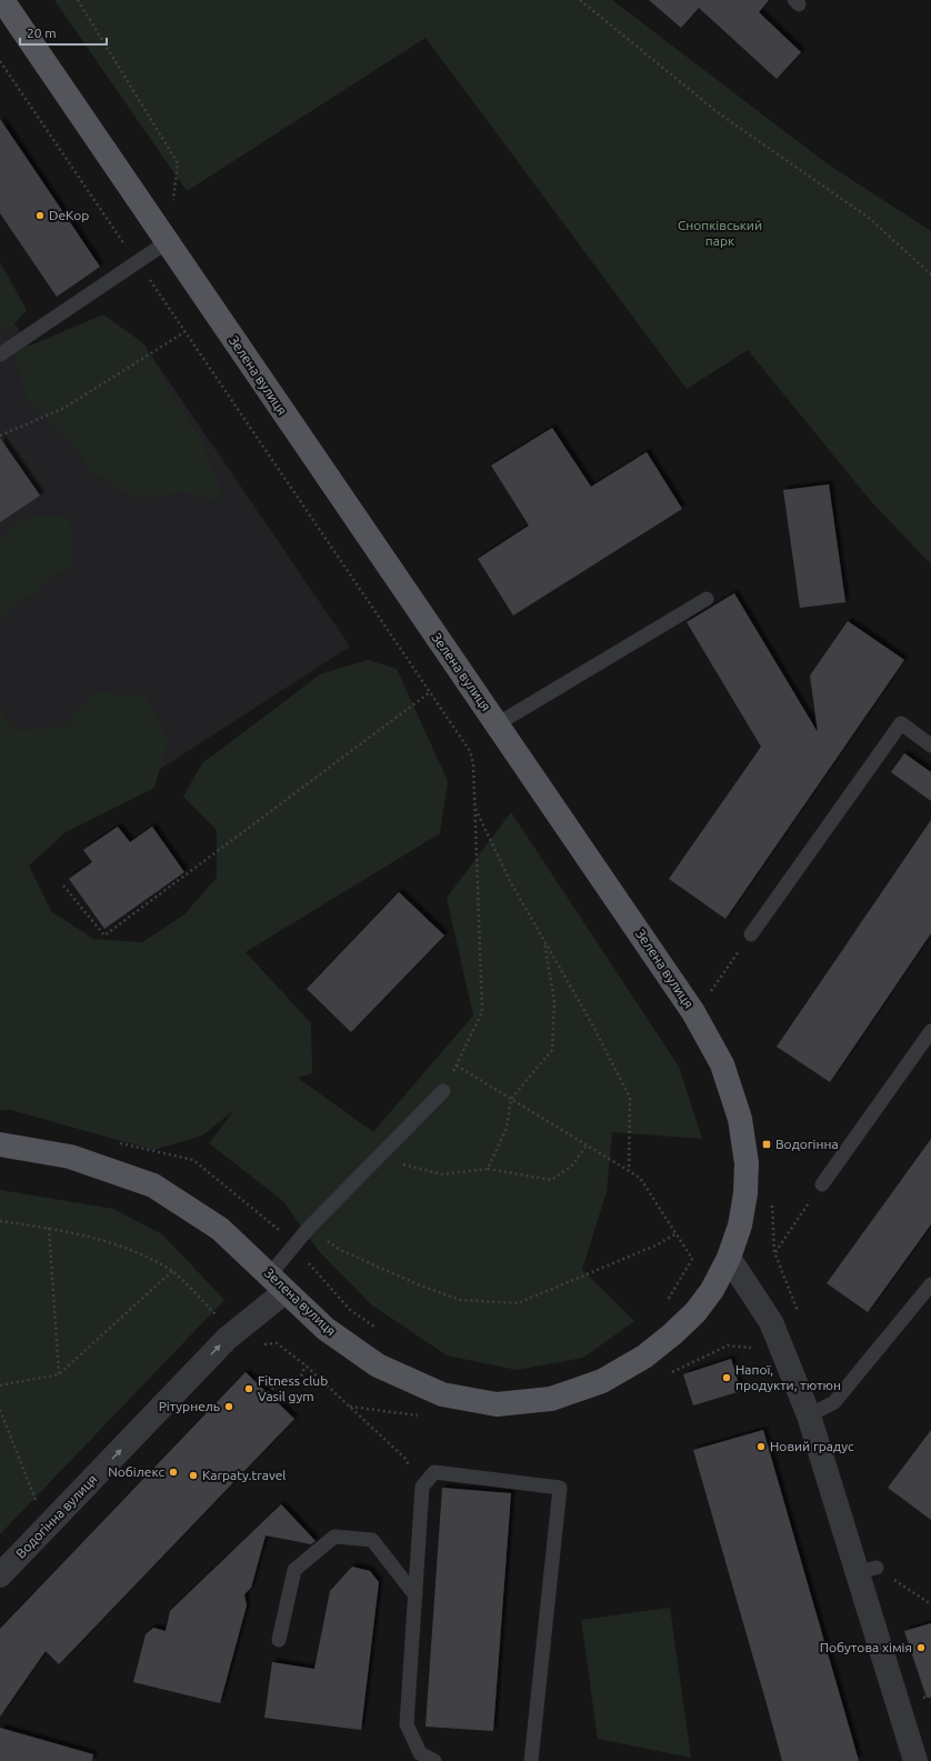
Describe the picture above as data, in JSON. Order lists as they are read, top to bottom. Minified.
{"streets":{"main road":["Зелена вулиця"],"street":["Водогінна вулиця"]},"crossings":[["Зелена вулиця","Водогінна вулиця"]],"one_way":["Водогінна вулиця"],"parks":["Снопківський парк"],"places":{"other":["DeKop","Напої, продукти, тютюн","Fitness club Vasil gym","Рітурнель","Новий градус","Nобілекс","Karpaty.travel","Побутова хімія"],"transit":["Водогінна"]},"scale_bar":"20 m"}
